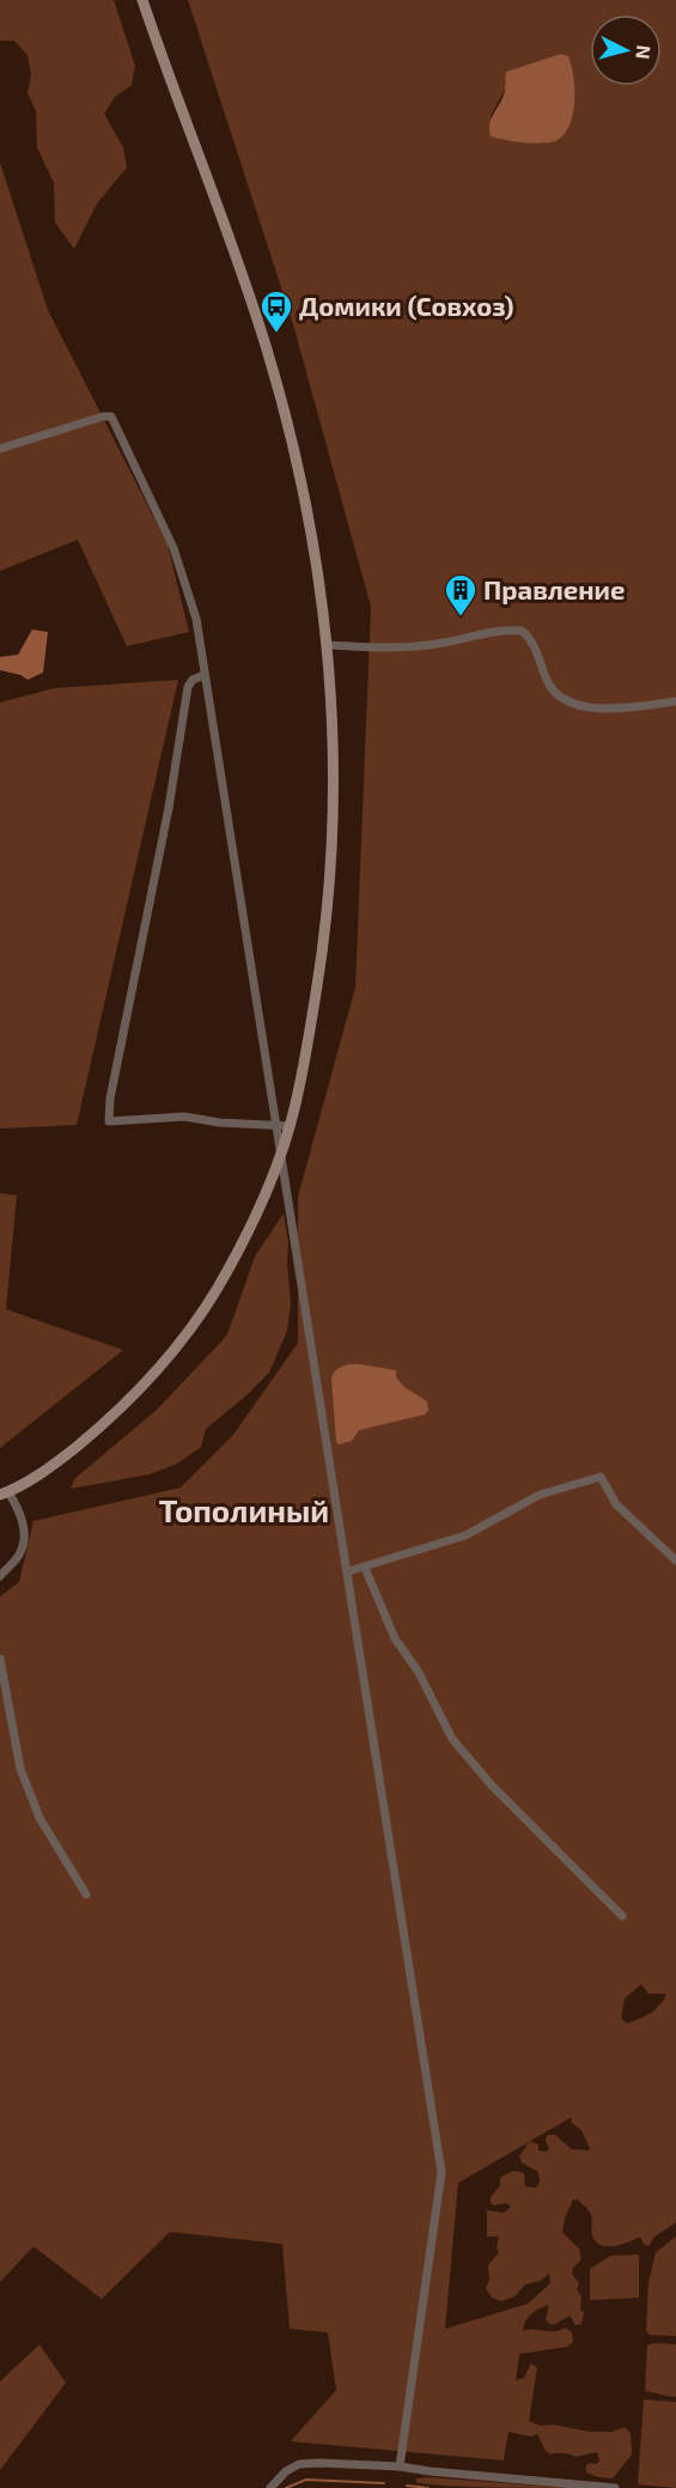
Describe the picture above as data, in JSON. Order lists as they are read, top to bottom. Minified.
{"districts":["Тополиный"],"places":{"bus stop":["Домики (Совхоз)"],"building":["Правление"]},"north":"right"}
